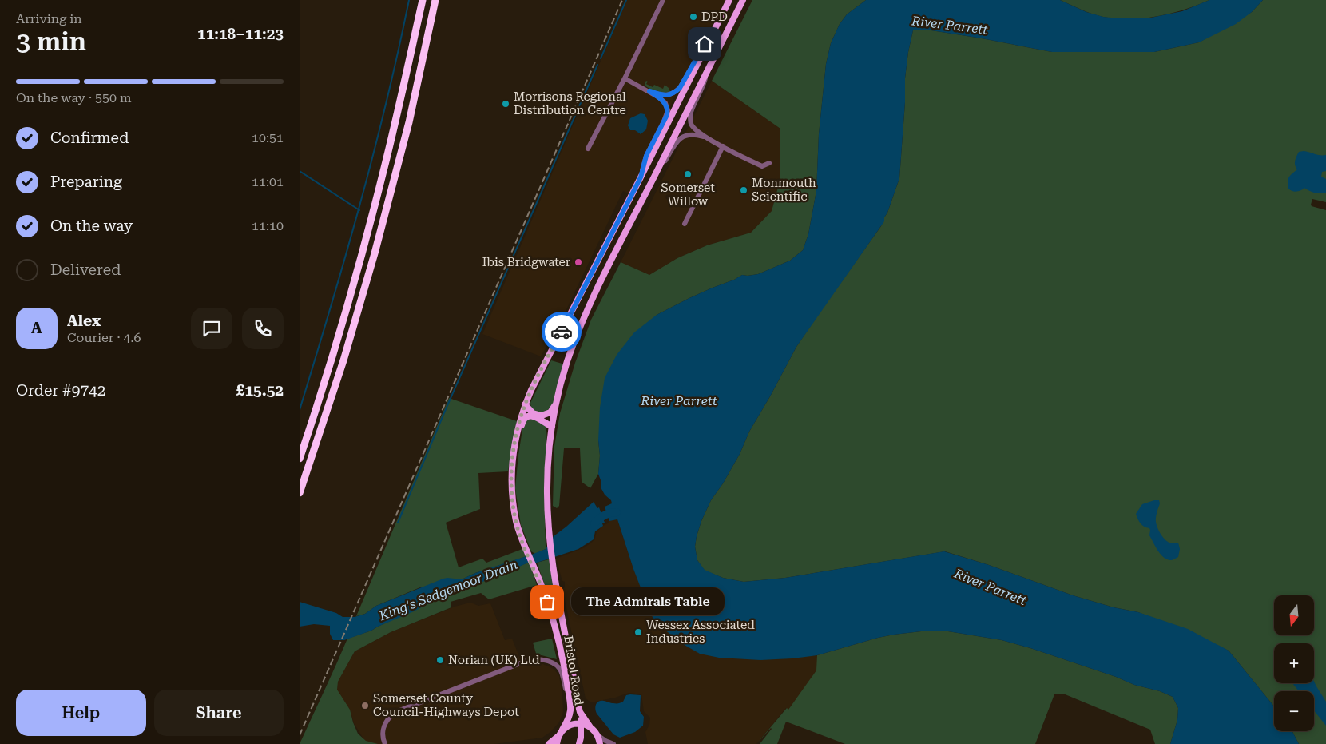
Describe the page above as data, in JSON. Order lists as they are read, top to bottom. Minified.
{"streets":{"main road":["Bristol Road"]},"water":["River Parrett","King's Sedgemoor Drain"],"places":["DPD","Morrisons Regional Distribution Centre","Somerset Willow","Monmouth Scientific","Ibis Bridgwater","The Admirals Table","Wessex Associated Industries","Norian (UK) Ltd","Somerset County Council-Highways Depot"],"north":"bottom","page":{"heading":["3 min","Arriving in","11:18–11:23"],"panel":["Alex","Courier · 4.6","Order #9742","£15.52"],"bar":"On the way · 550 m","list":[["Confirmed","10:51"],["Preparing","11:01"],["On the way","11:10"],"Delivered"],"round":"A","bubble":"The Admirals Table","map_buttons":["+","−"],"buttons":["Help","Share"]}}
